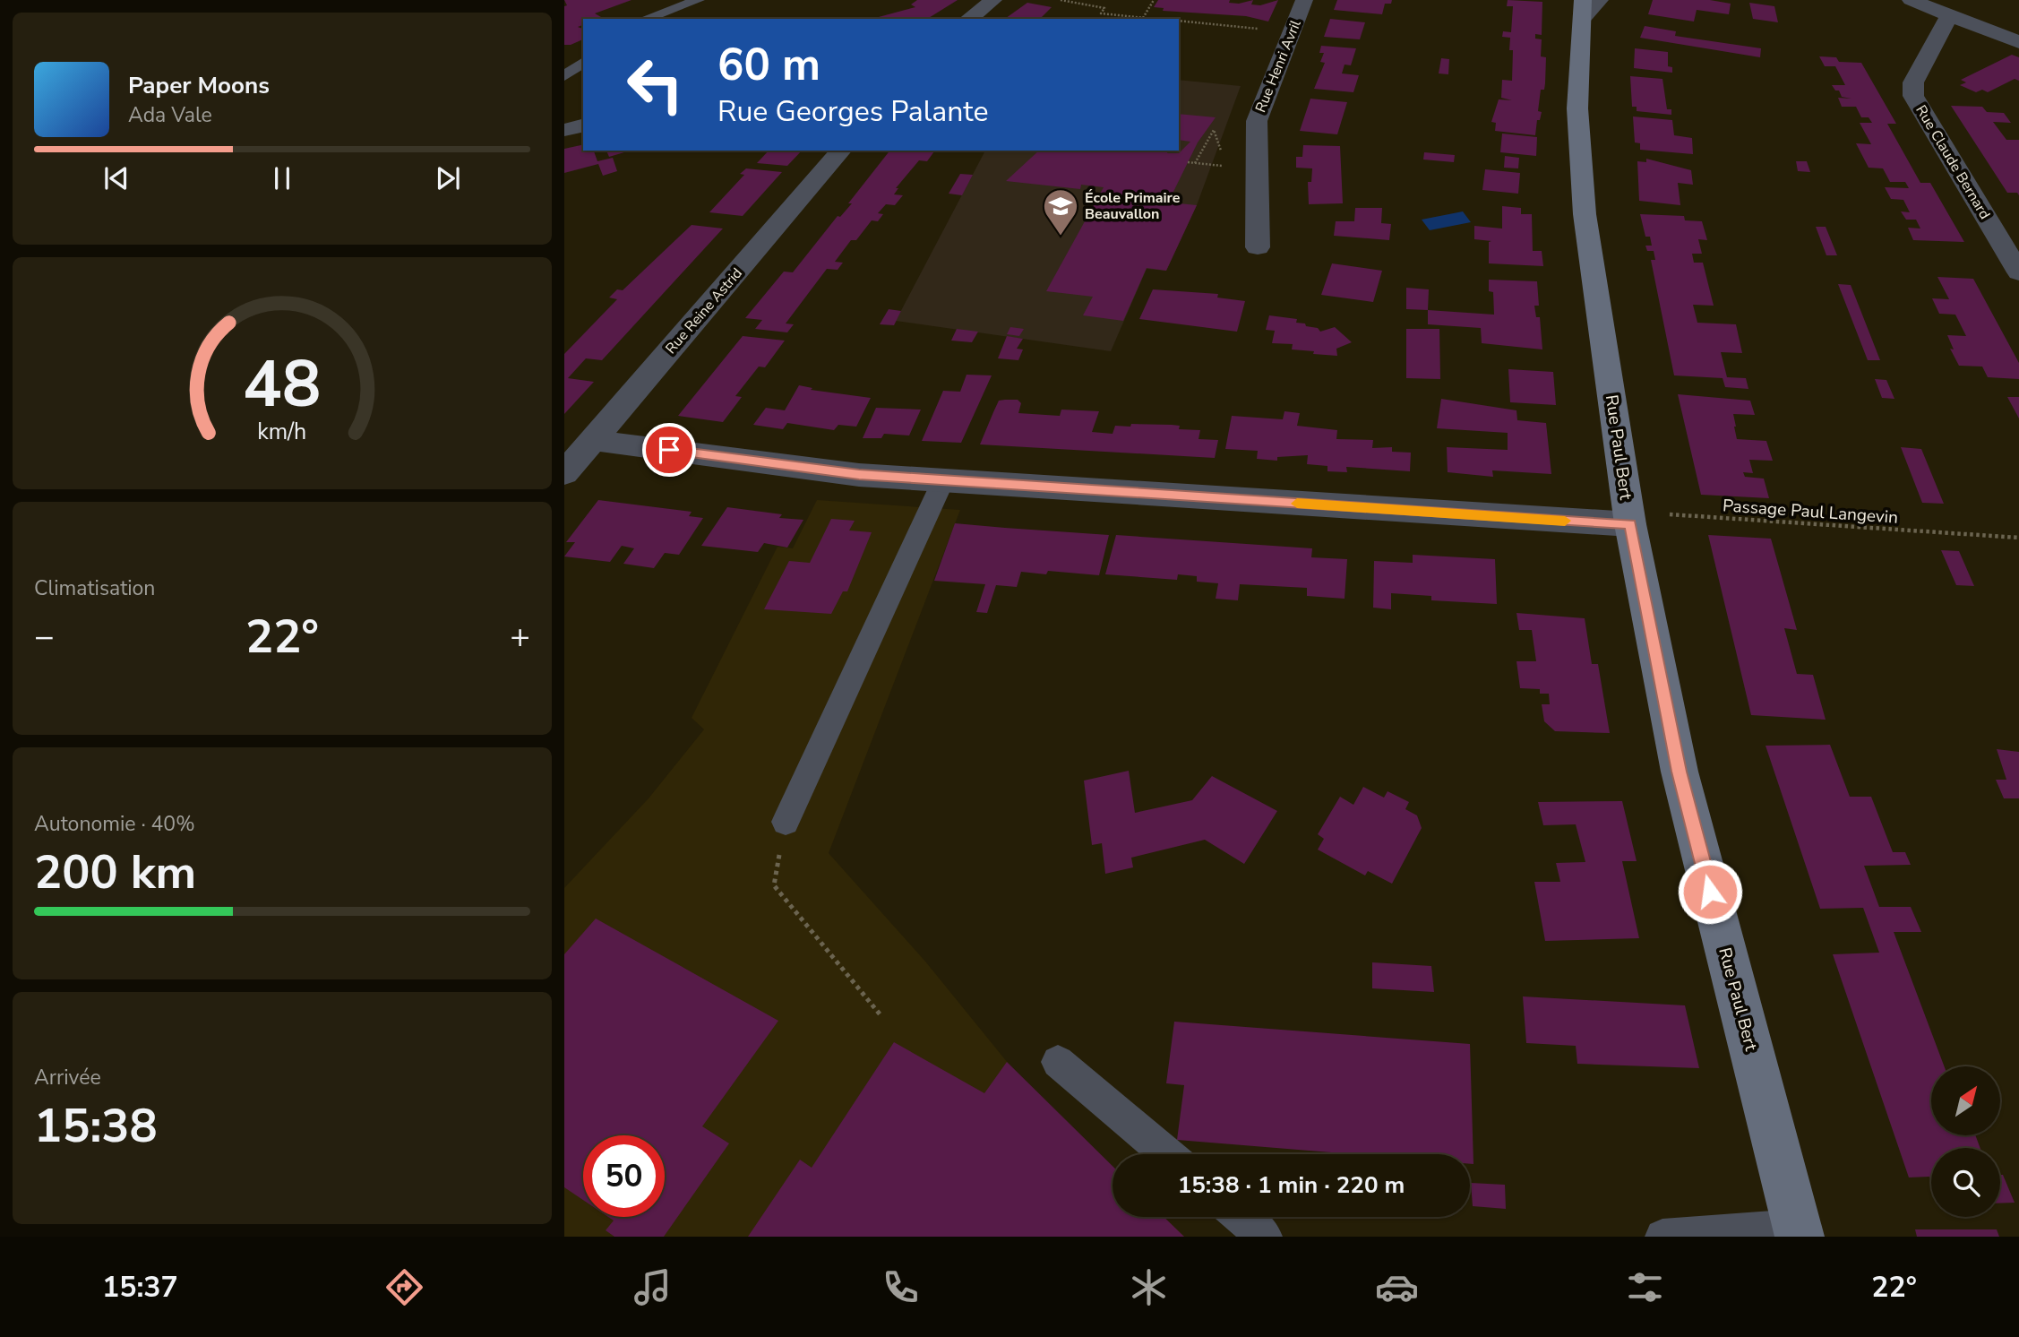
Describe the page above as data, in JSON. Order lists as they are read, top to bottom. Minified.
{"streets":{"main road":["Rue Paul Bert"],"street":["Rue Henri Avril","Rue Claude Bernard","Rue Reine Astrid"],"path":["Passage Paul Langevin"]},"crossings":[["Rue Paul Bert","Passage Paul Langevin"]],"places":{"school or university":["École Primaire Beauvallon"]},"north":"top right","page":{"turn":["60 m","Rue Georges Palante"],"song":["Paper Moons","Ada Vale"],"tile":["Climatisation",["Autonomie · 40%","200 km"],["Arrivée","15:38"]],"heat":["−","22°","+"],"limit":"50","trip":"15:38 · 1 min · 220 m","tabs":["15:37","22°"],"gauge":["48","km/h"]}}
